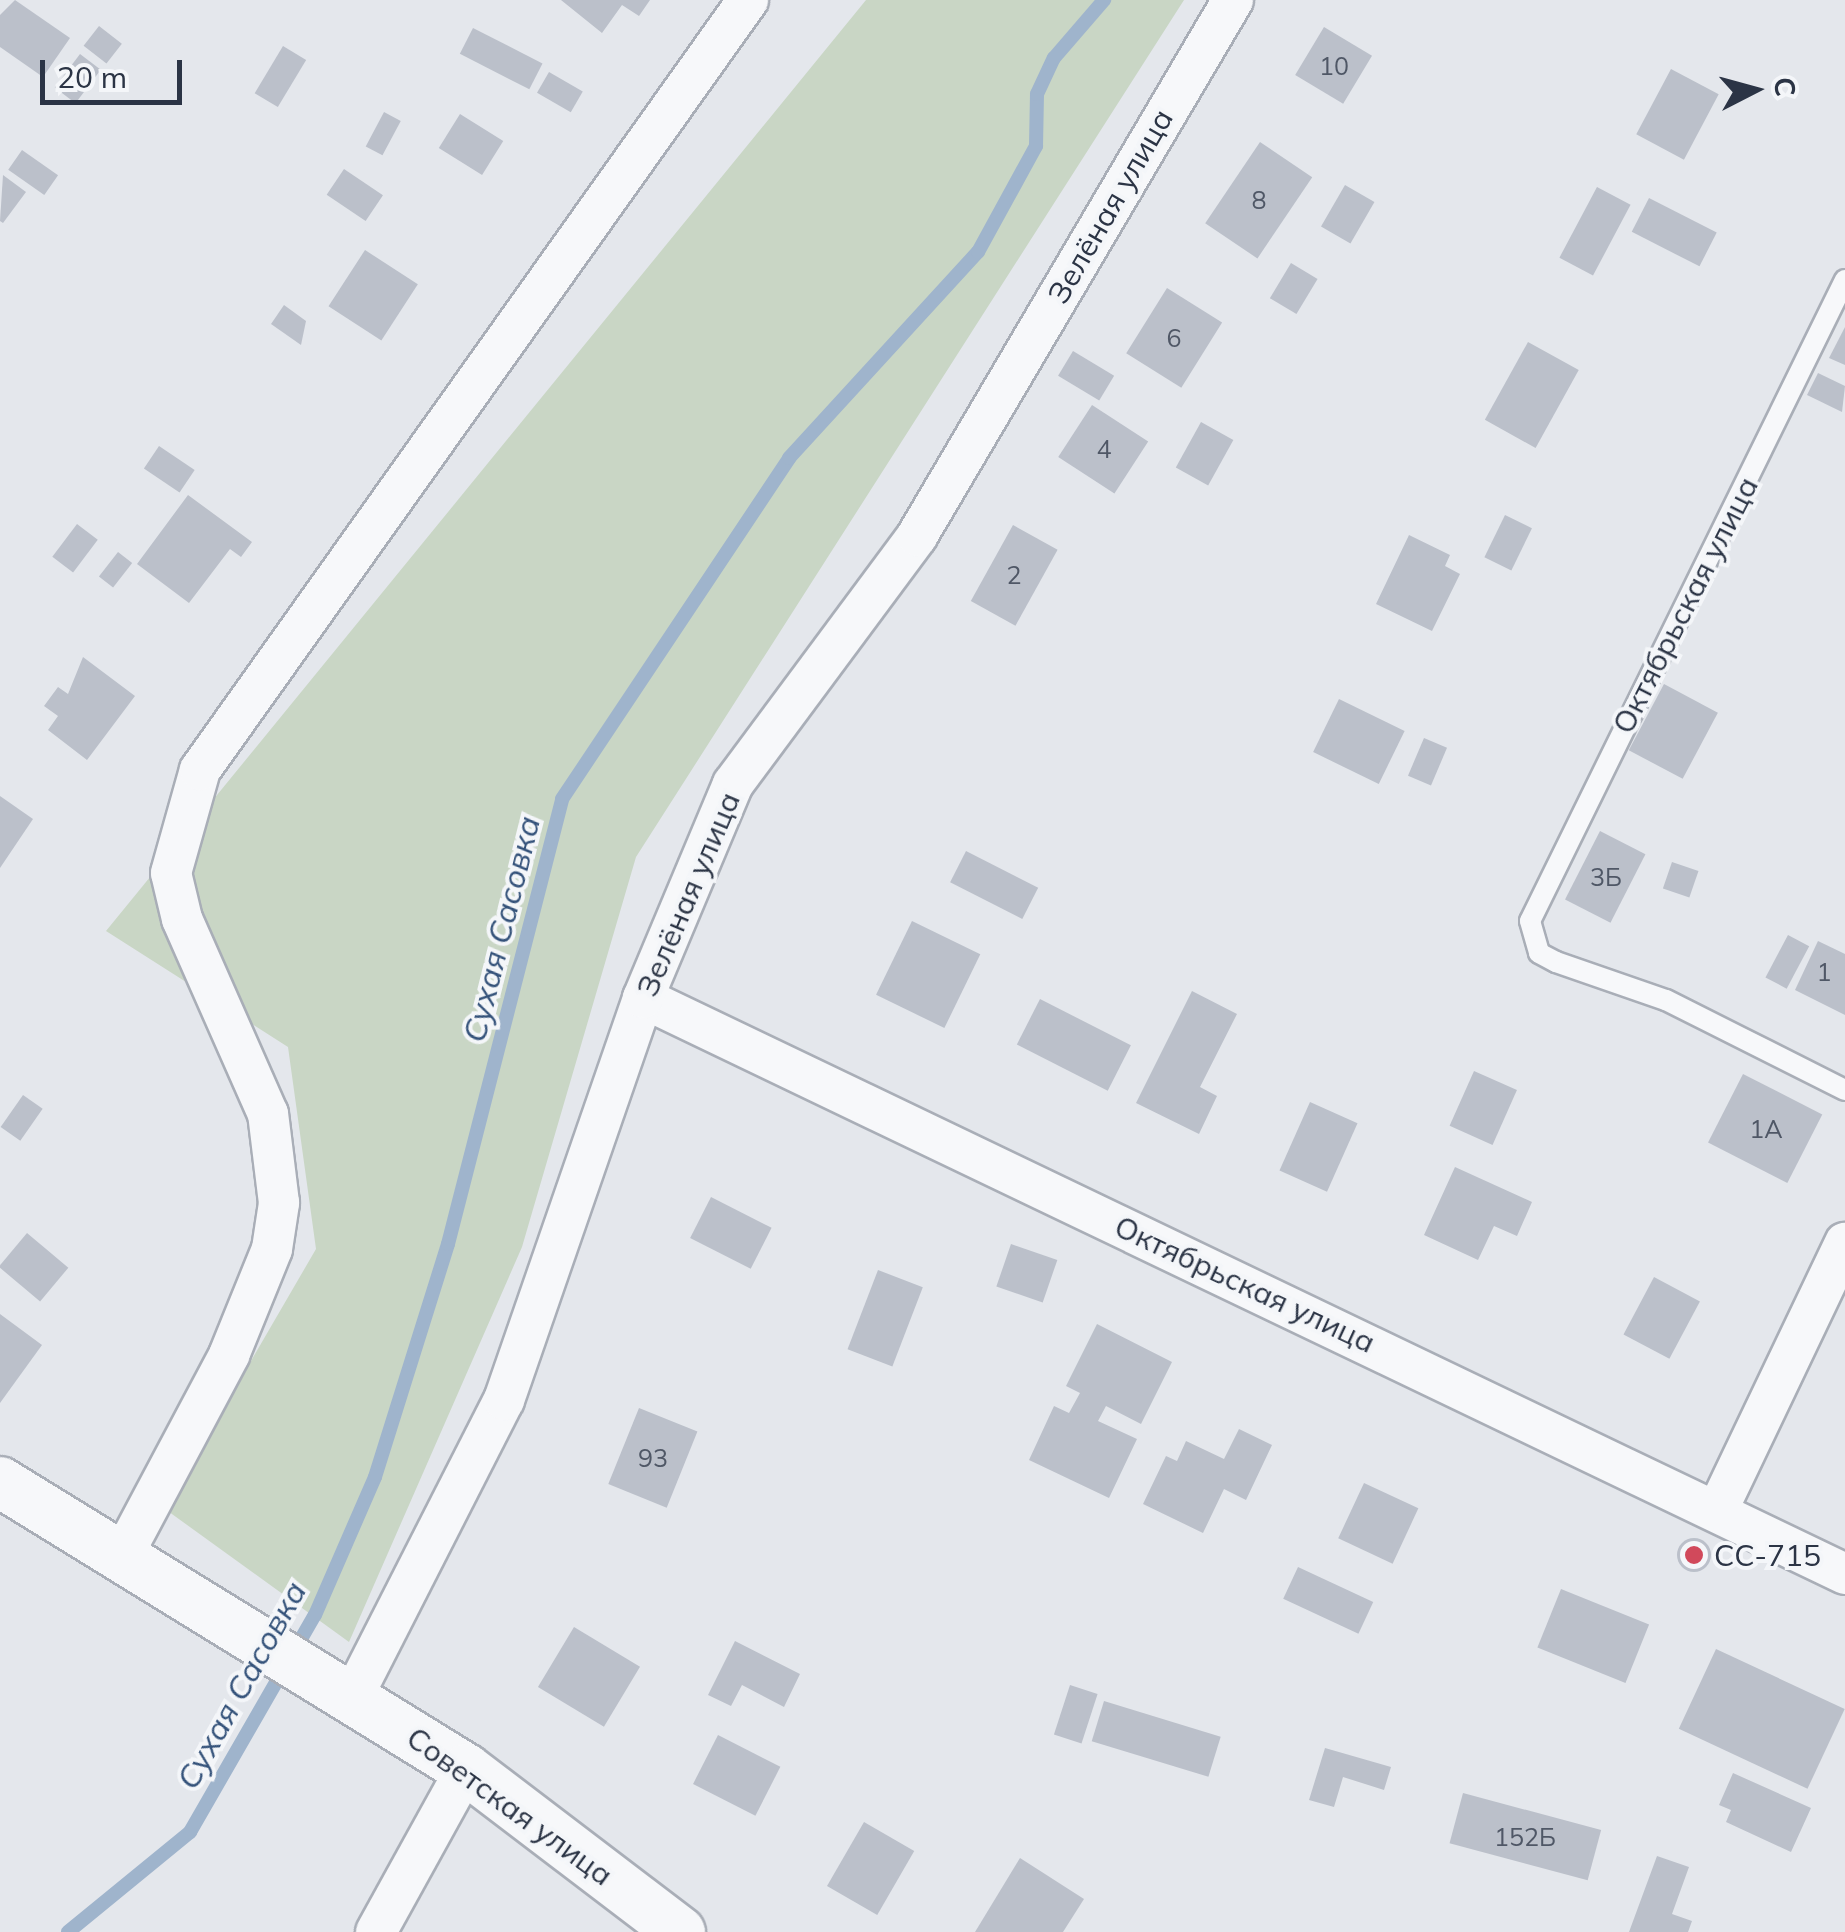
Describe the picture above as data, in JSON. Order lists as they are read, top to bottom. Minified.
{"streets":{"street":["Зелёная улица","Октябрьская улица","Советская улица"]},"crossings":[["Зелёная улица","Октябрьская улица"],["Зелёная улица","Советская улица"]],"water":["Сухая Сасовка"],"places":["СС-715"],"house_numbers":["10","8","6","4","2","3Б","1","1А","93","152Б"],"scale_bar":"20 m","north":"right"}
